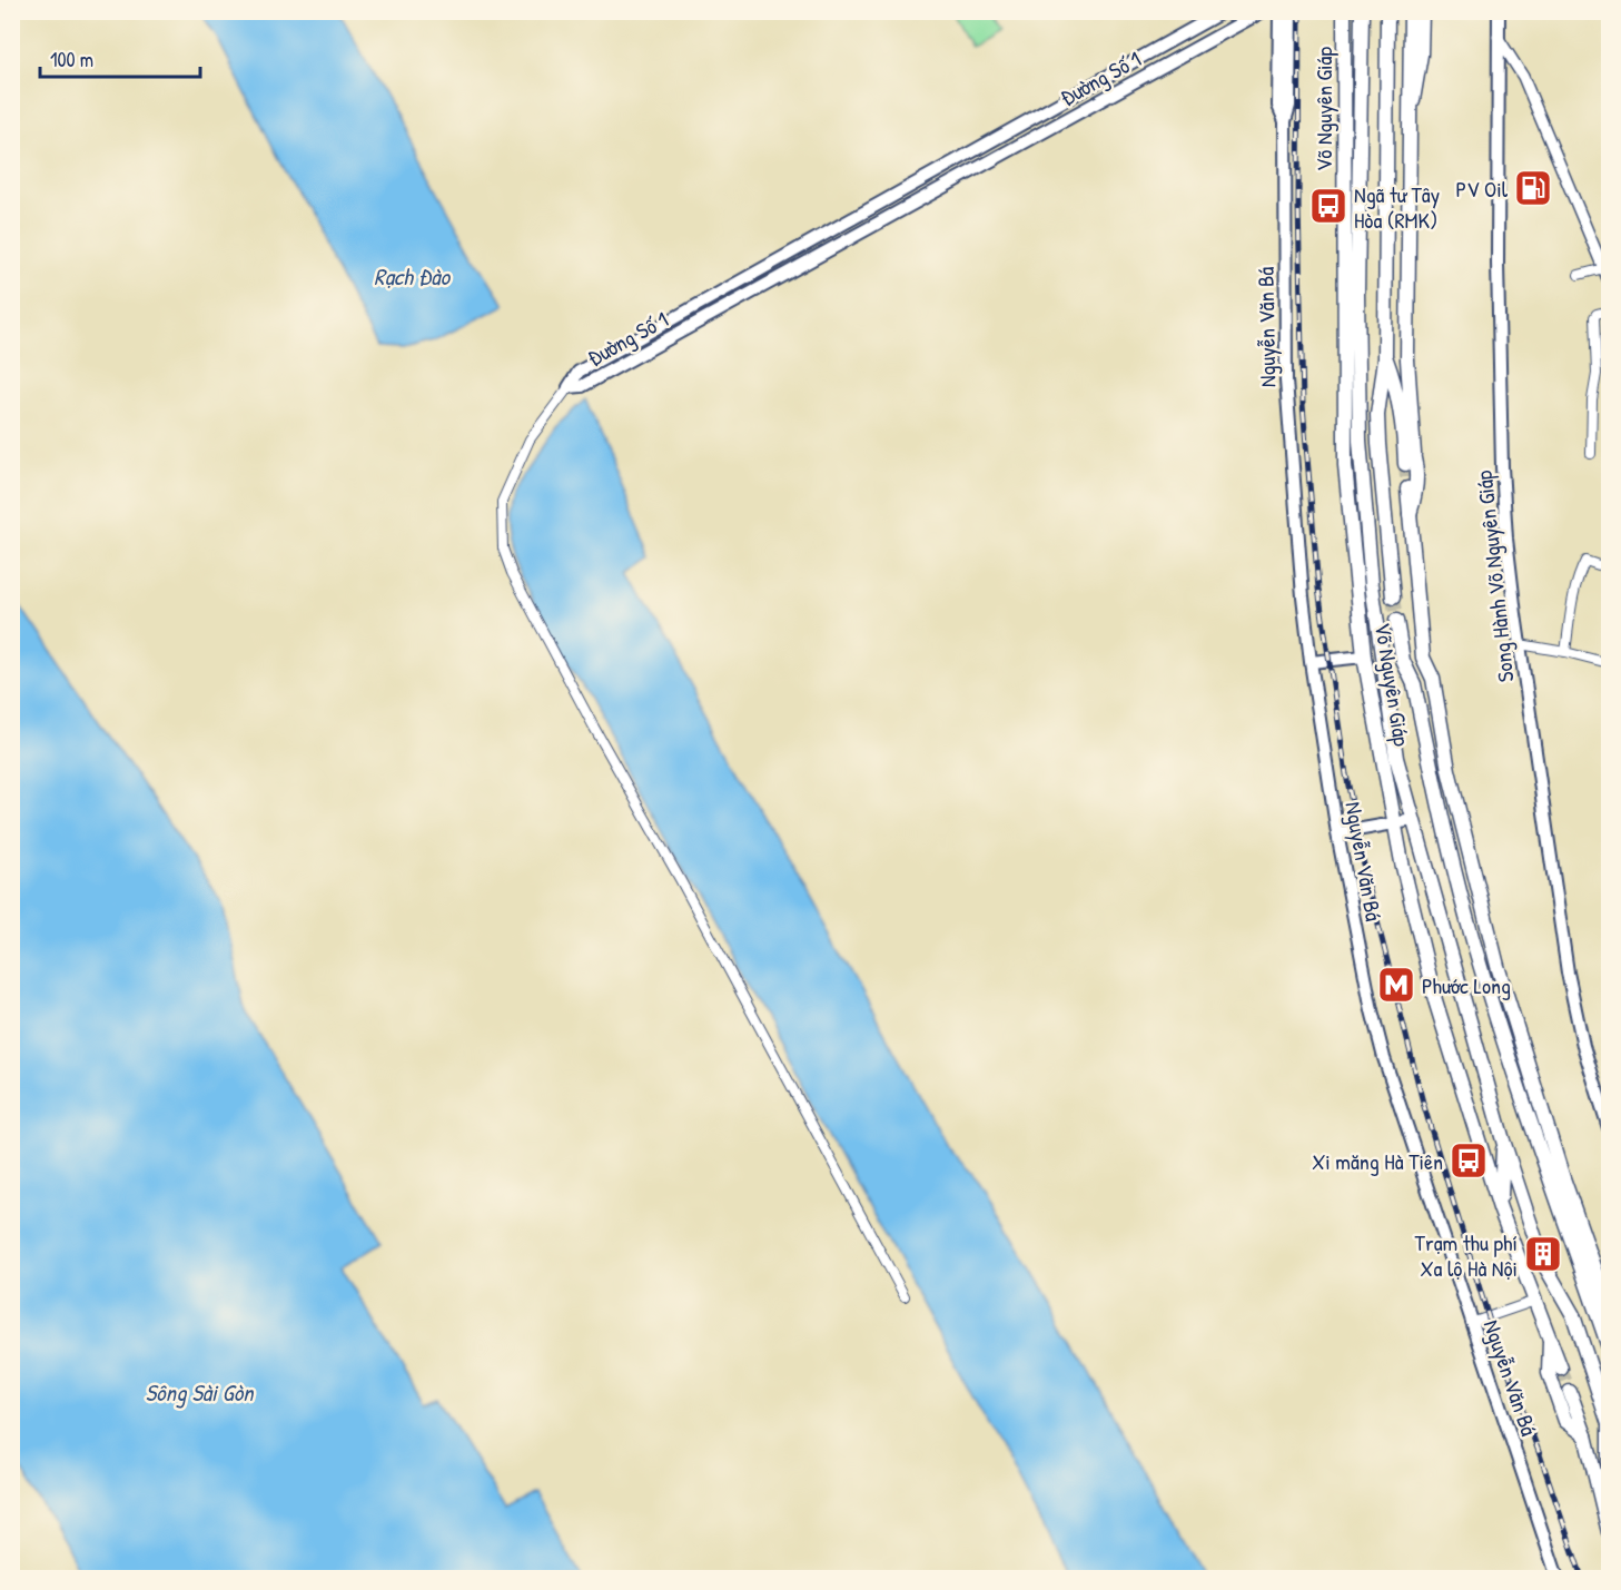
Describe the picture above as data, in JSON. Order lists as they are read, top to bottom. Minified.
{"streets":{"main road":["Đường Số 1","Võ Nguyên Giáp","Nguyễn Văn Bá","Song Hành Võ Nguyên Giáp"]},"water":["Rạch Đào","Sông Sài Gòn"],"places":{"fuel station":["PV Oil"],"bus stop":["Ngã tư Tây Hòa (RMK)","Xi măng Hà Tiên"],"metro station":["Phước Long"],"building":["Trạm thu phí Xa lộ Hà Nội"]},"scale_bar":"100 m"}
